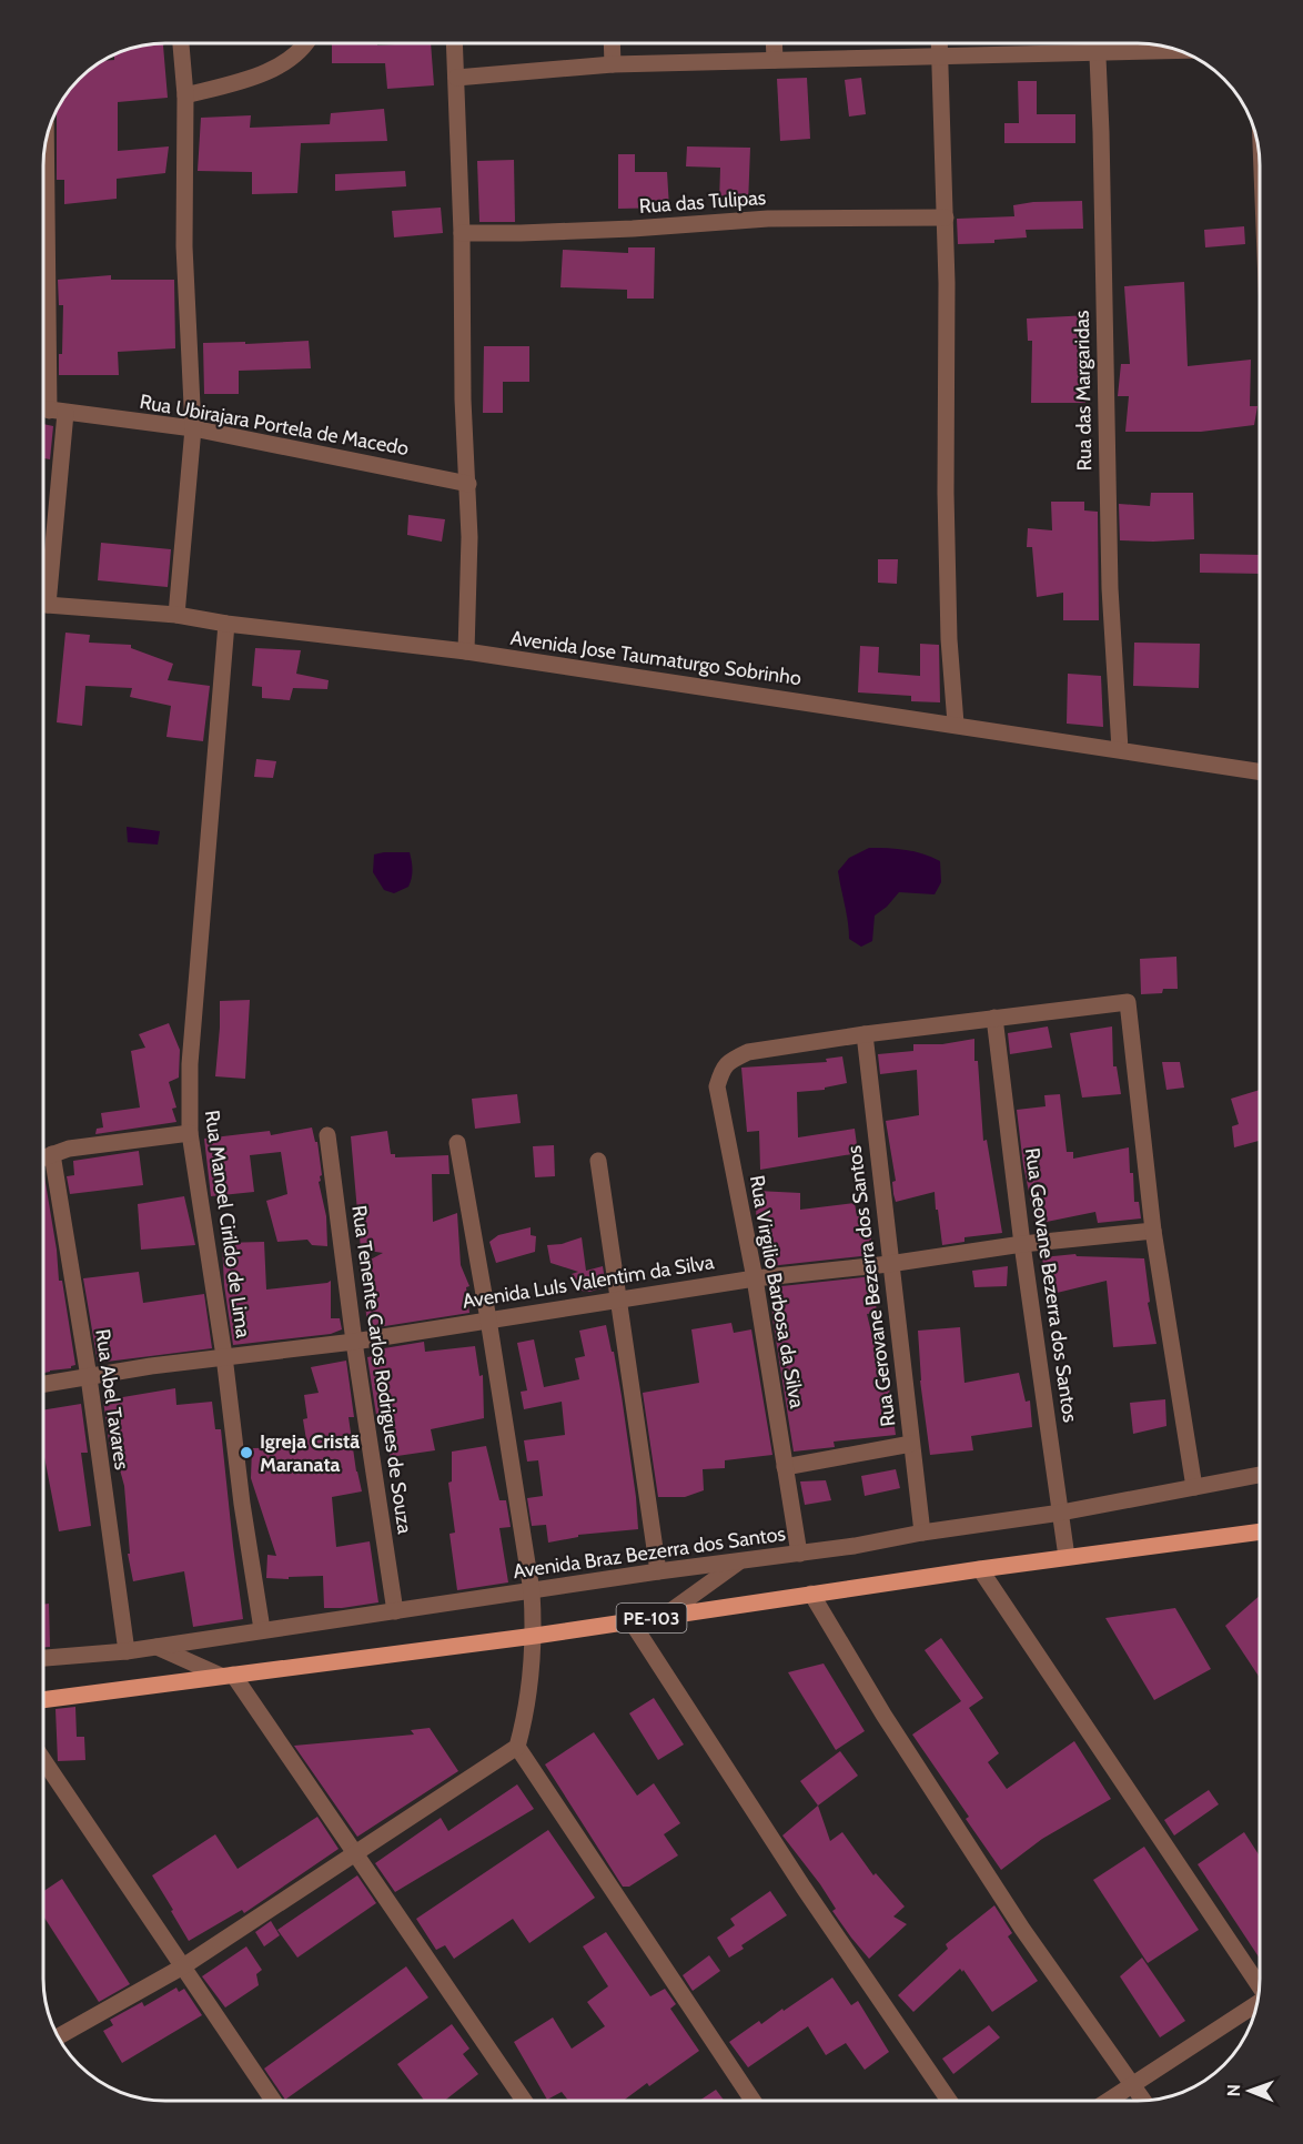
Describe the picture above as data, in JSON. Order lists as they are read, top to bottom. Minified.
{"streets":{"main road":["PE-103"],"street":["Rua das Tulipas","Rua das Margaridas","Rua Ubirajara Portela de Macedo","Avenida Jose Taumaturgo Sobrinho","Rua Manoel Cirildo de Lima","Avenida LuIs Valentim da Silva","Rua Geovane Bezerra dos Santos","Rua Gerovane Bezerra dos Santos","Rua Virgilio Barbosa da Silva","Rua Tenente Carlos Rodrigues de Souza","Rua Abel Tavares","Avenida Braz Bezerra dos Santos"]},"crossings":[["Rua das Margaridas","Avenida Jose Taumaturgo Sobrinho"],["Avenida Jose Taumaturgo Sobrinho","Rua Manoel Cirildo de Lima"],["Rua Manoel Cirildo de Lima","Avenida LuIs Valentim da Silva"],["Rua Manoel Cirildo de Lima","Avenida Braz Bezerra dos Santos"],["Avenida LuIs Valentim da Silva","Rua Geovane Bezerra dos Santos"],["Avenida LuIs Valentim da Silva","Rua Gerovane Bezerra dos Santos"],["Avenida LuIs Valentim da Silva","Rua Virgilio Barbosa da Silva"],["Avenida LuIs Valentim da Silva","Rua Tenente Carlos Rodrigues de Souza"],["Avenida LuIs Valentim da Silva","Rua Abel Tavares"],["Rua Geovane Bezerra dos Santos","Avenida Braz Bezerra dos Santos"],["Rua Geovane Bezerra dos Santos","PE-103"],["Rua Gerovane Bezerra dos Santos","Rua Virgilio Barbosa da Silva"],["Rua Gerovane Bezerra dos Santos","Avenida Braz Bezerra dos Santos"],["Rua Virgilio Barbosa da Silva","Avenida Braz Bezerra dos Santos"],["Rua Tenente Carlos Rodrigues de Souza","Avenida Braz Bezerra dos Santos"],["Rua Abel Tavares","Avenida Braz Bezerra dos Santos"]],"places":["Igreja Cristã Maranata"],"north":"left"}
